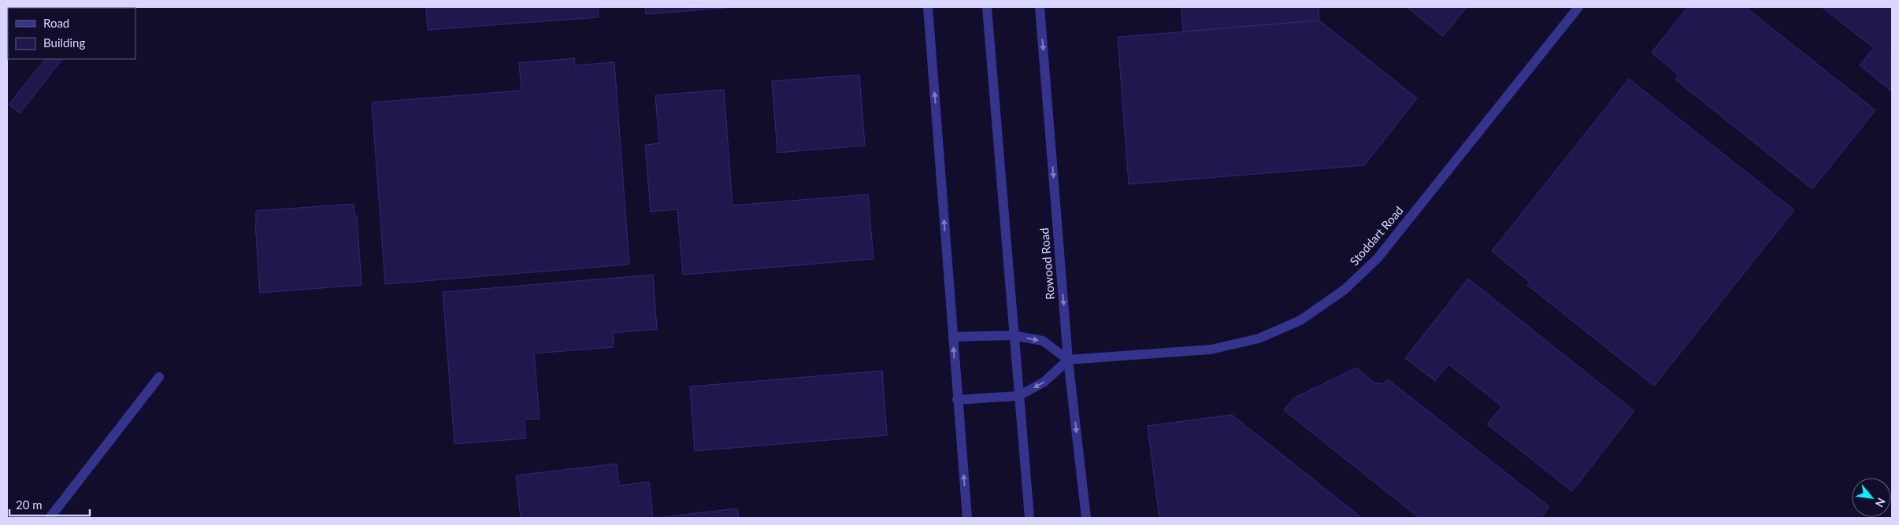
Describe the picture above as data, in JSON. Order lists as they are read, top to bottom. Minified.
{"streets":{"street":["Stoddart Road","Rowood Road"]},"crossings":[["Stoddart Road","Rowood Road"]],"legend":["Road","Building"],"scale_bar":"20 m","north":"bottom right"}
